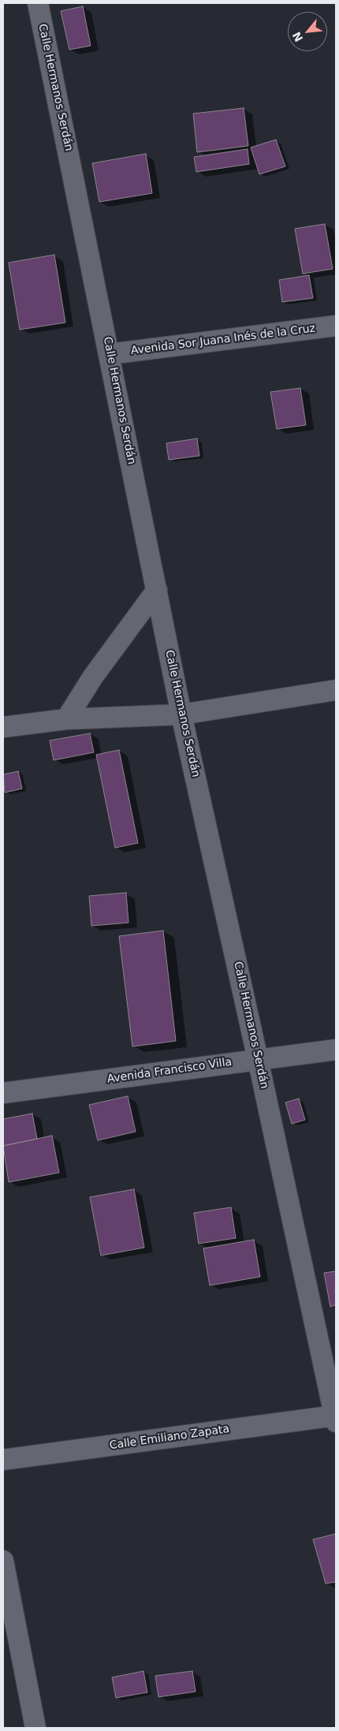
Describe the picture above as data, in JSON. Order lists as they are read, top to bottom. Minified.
{"streets":{"street":["Calle Hermanos Serdán","Avenida Sor Juana Inés de la Cruz","Avenida Francisco Villa","Calle Emiliano Zapata"]},"crossings":[["Calle Hermanos Serdán","Avenida Sor Juana Inés de la Cruz"],["Calle Hermanos Serdán","Avenida Francisco Villa"],["Calle Hermanos Serdán","Calle Emiliano Zapata"]],"north":"bottom left"}
